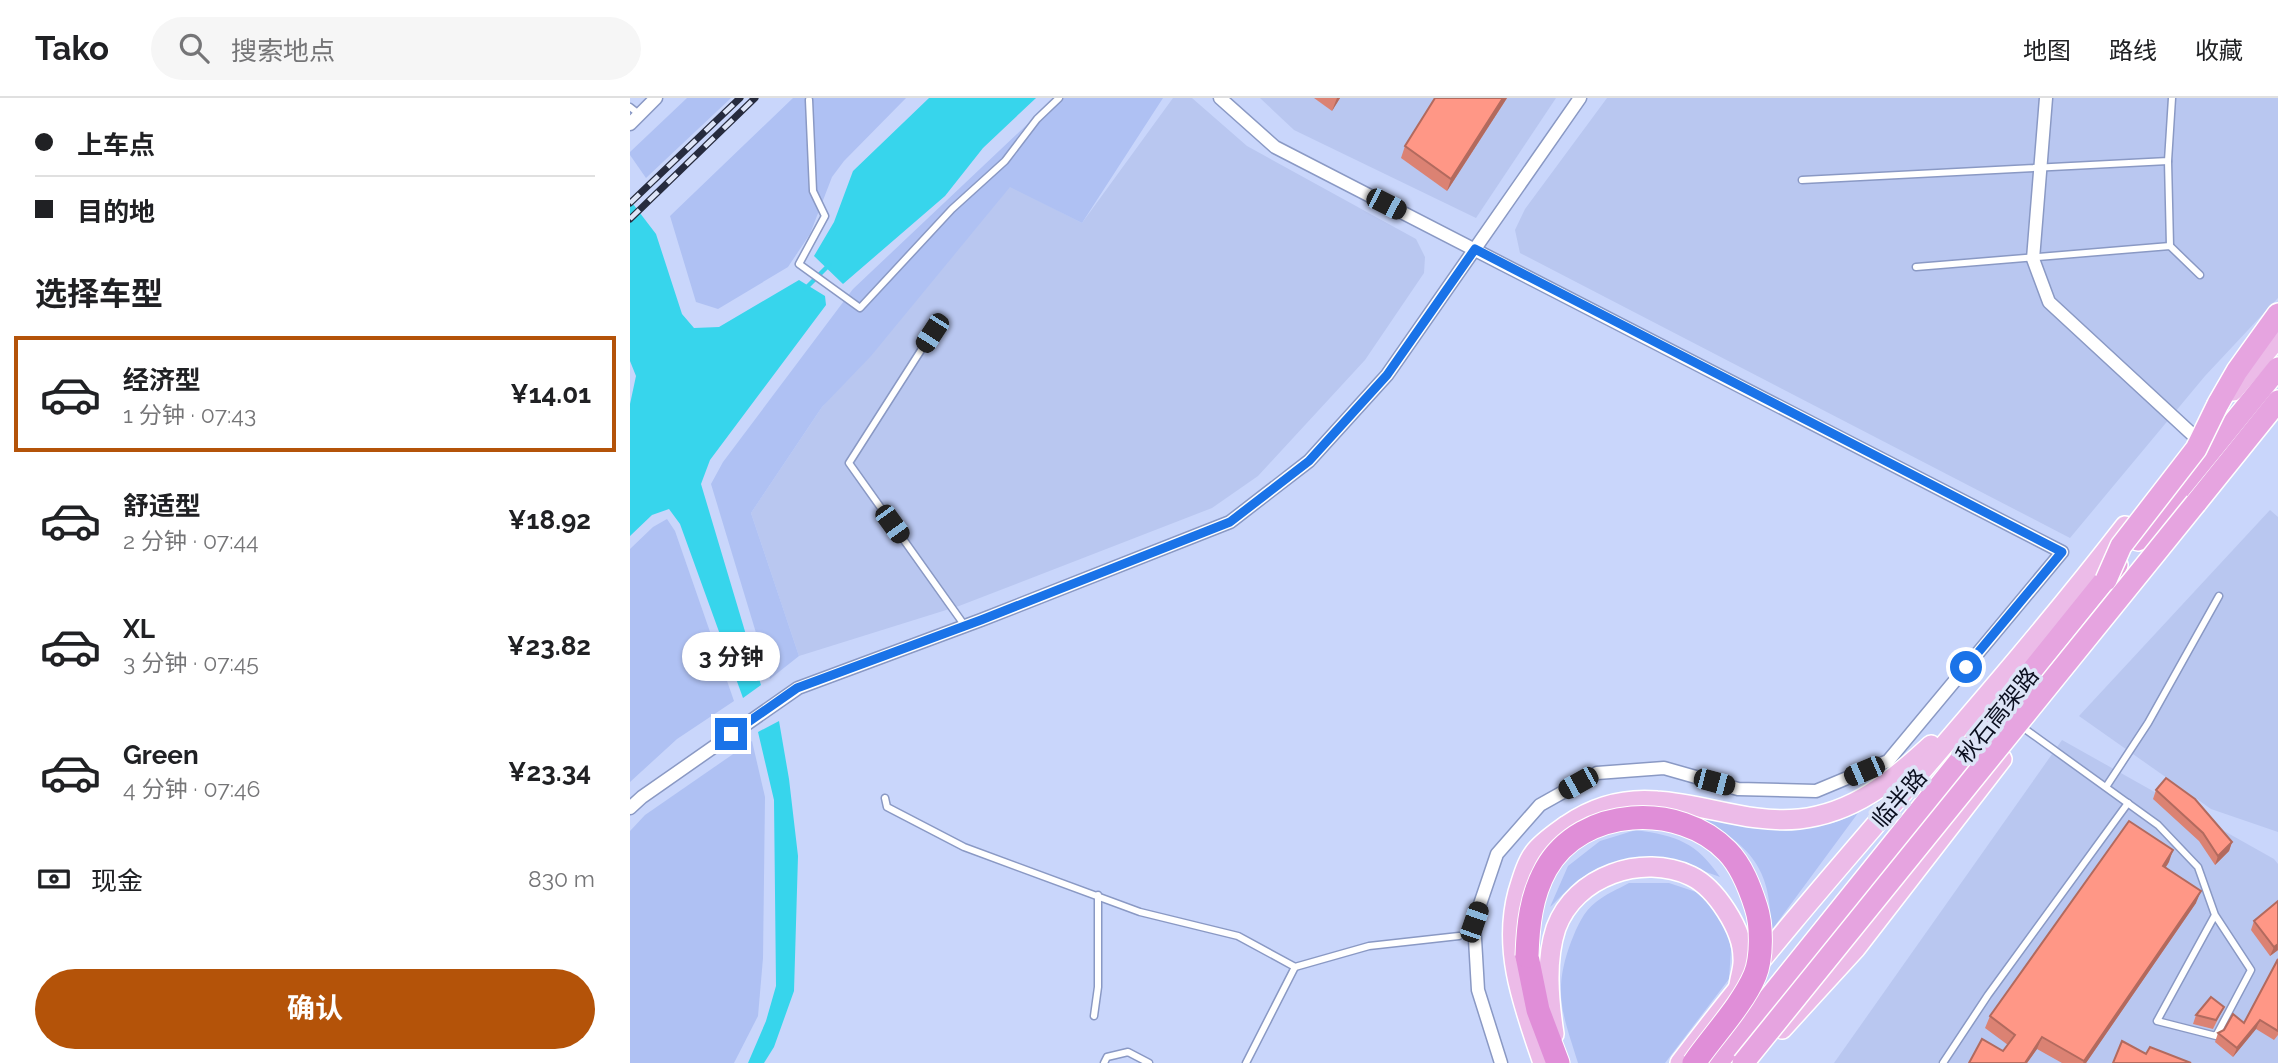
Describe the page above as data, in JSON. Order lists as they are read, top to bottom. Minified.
{"streets":{"highway":["秋石高架路"],"main road":["临半路"]},"page":{"header":"Tako","search":"搜索地点","nav":["地图","路线","收藏"],"banner":["上车点","目的地"],"heading":"选择车型","list":[{"name":"经济型","note":"1 分钟 · 07:43","value":"¥14.01"},{"name":"舒适型","note":"2 分钟 · 07:44","value":"¥18.92"},{"name":"XL","note":"3 分钟 · 07:45","value":"¥23.82"},{"name":"Green","note":"4 分钟 · 07:46","value":"¥23.34"}],"bubble":"3 分钟","pay":["现金","830 m"],"buttons":"确认"}}
